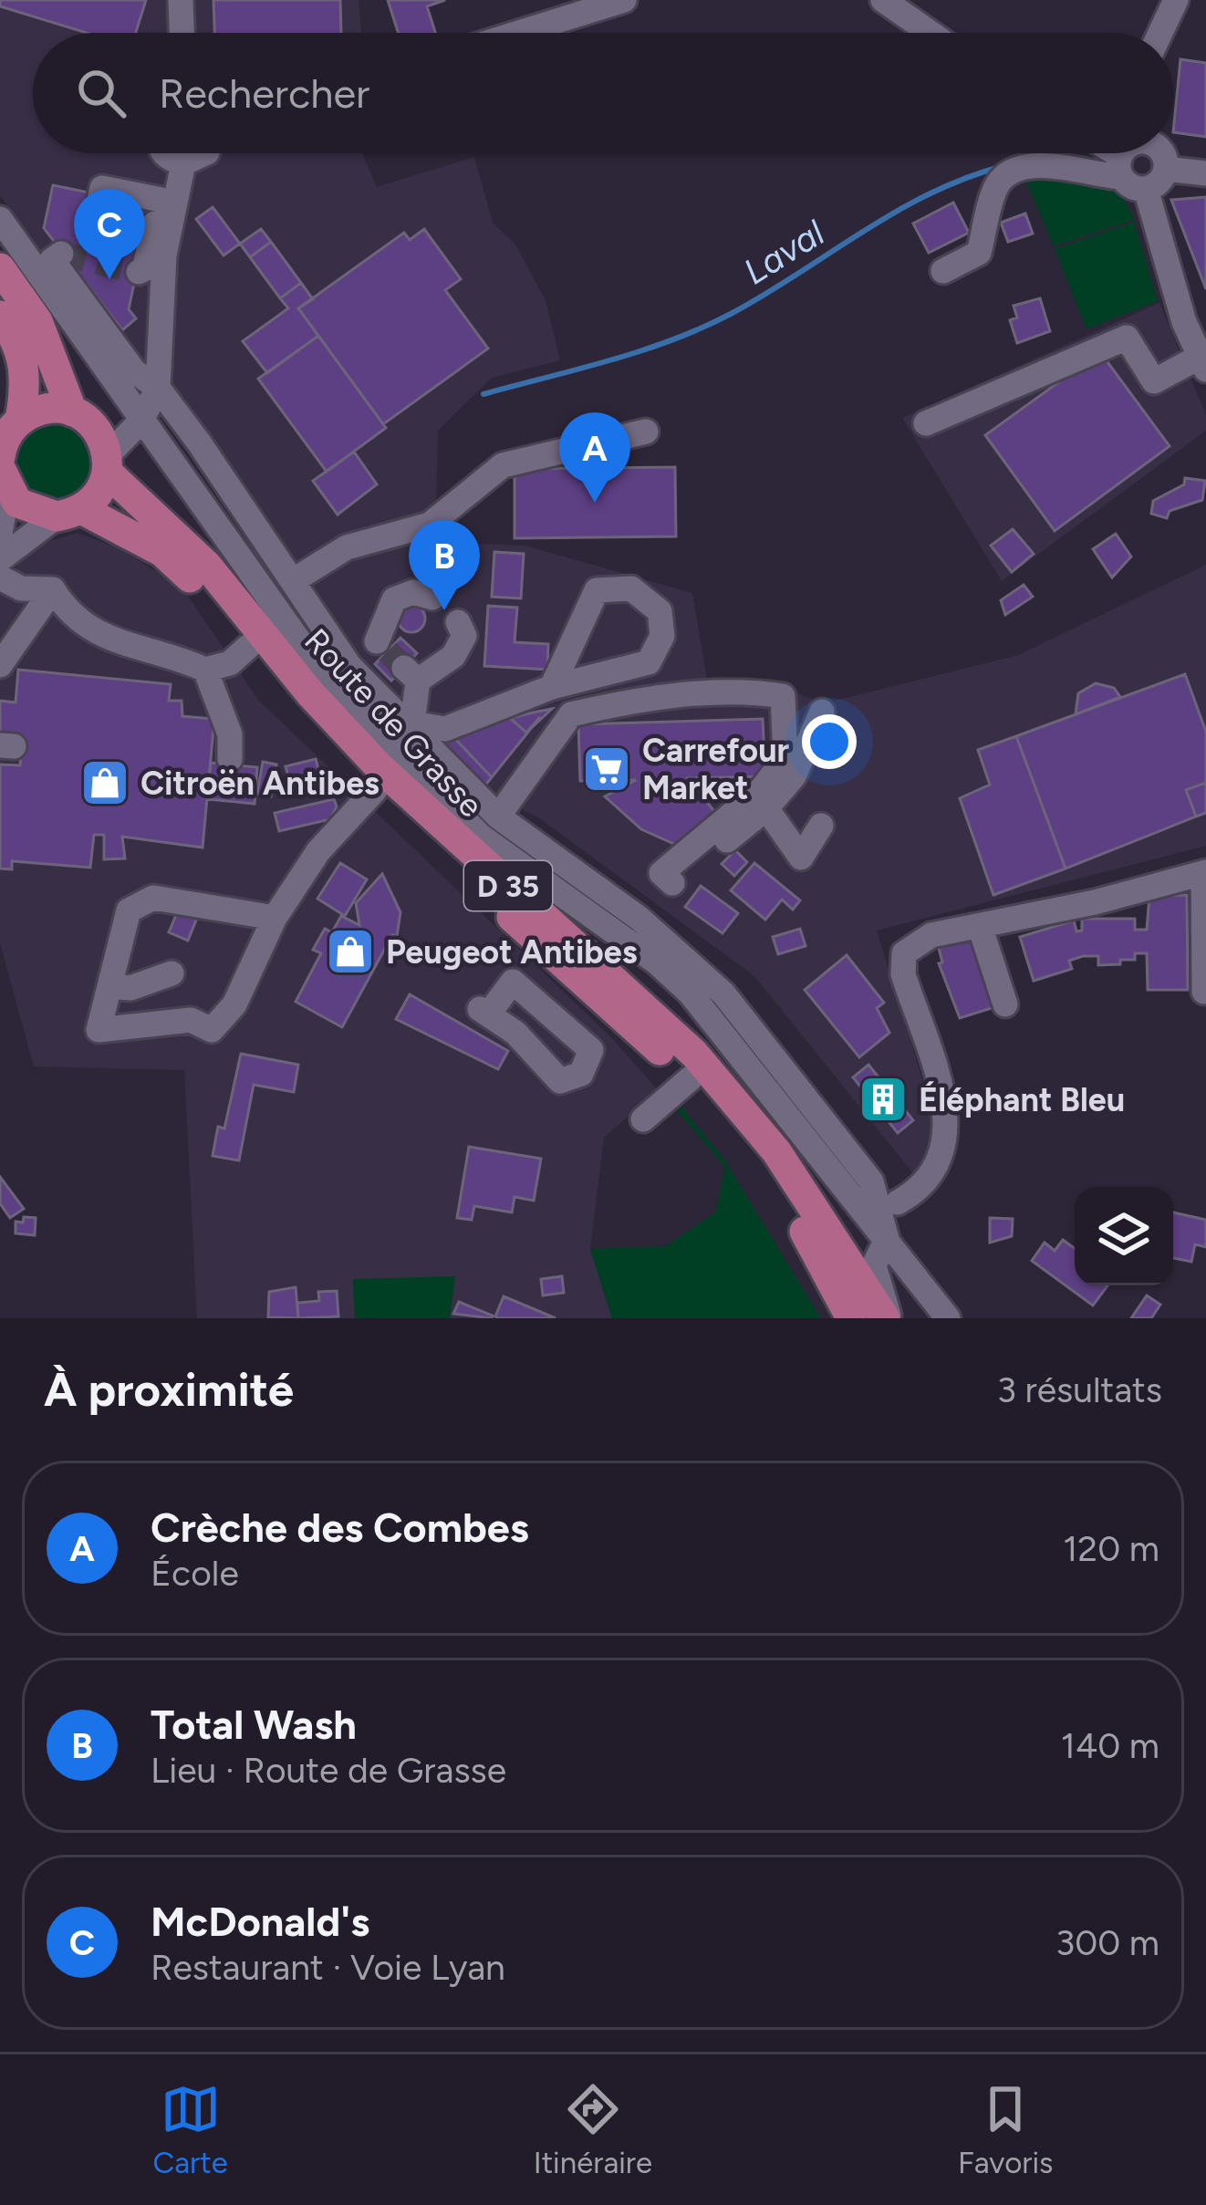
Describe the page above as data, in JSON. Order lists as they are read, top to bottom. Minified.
{"streets":{"main road":["Route de Grasse","D 35"]},"water":["Laval"],"places":{"supermarket":["Carrefour Market"],"shop":["Citroën Antibes","Peugeot Antibes"],"building":["Éléphant Bleu"]},"page":{"search":"Rechercher","pins":["C","A","B"],"heading":["À proximité","3 résultats"],"list":[{"mark":"A","name":"Crèche des Combes","note":"École","value":"120 m"},{"mark":"B","name":"Total Wash","note":"Lieu · Route de Grasse","value":"140 m"},{"mark":"C","name":"McDonald's","note":"Restaurant · Voie Lyan","value":"300 m"}],"nav":["Carte","Itinéraire","Favoris"]}}
